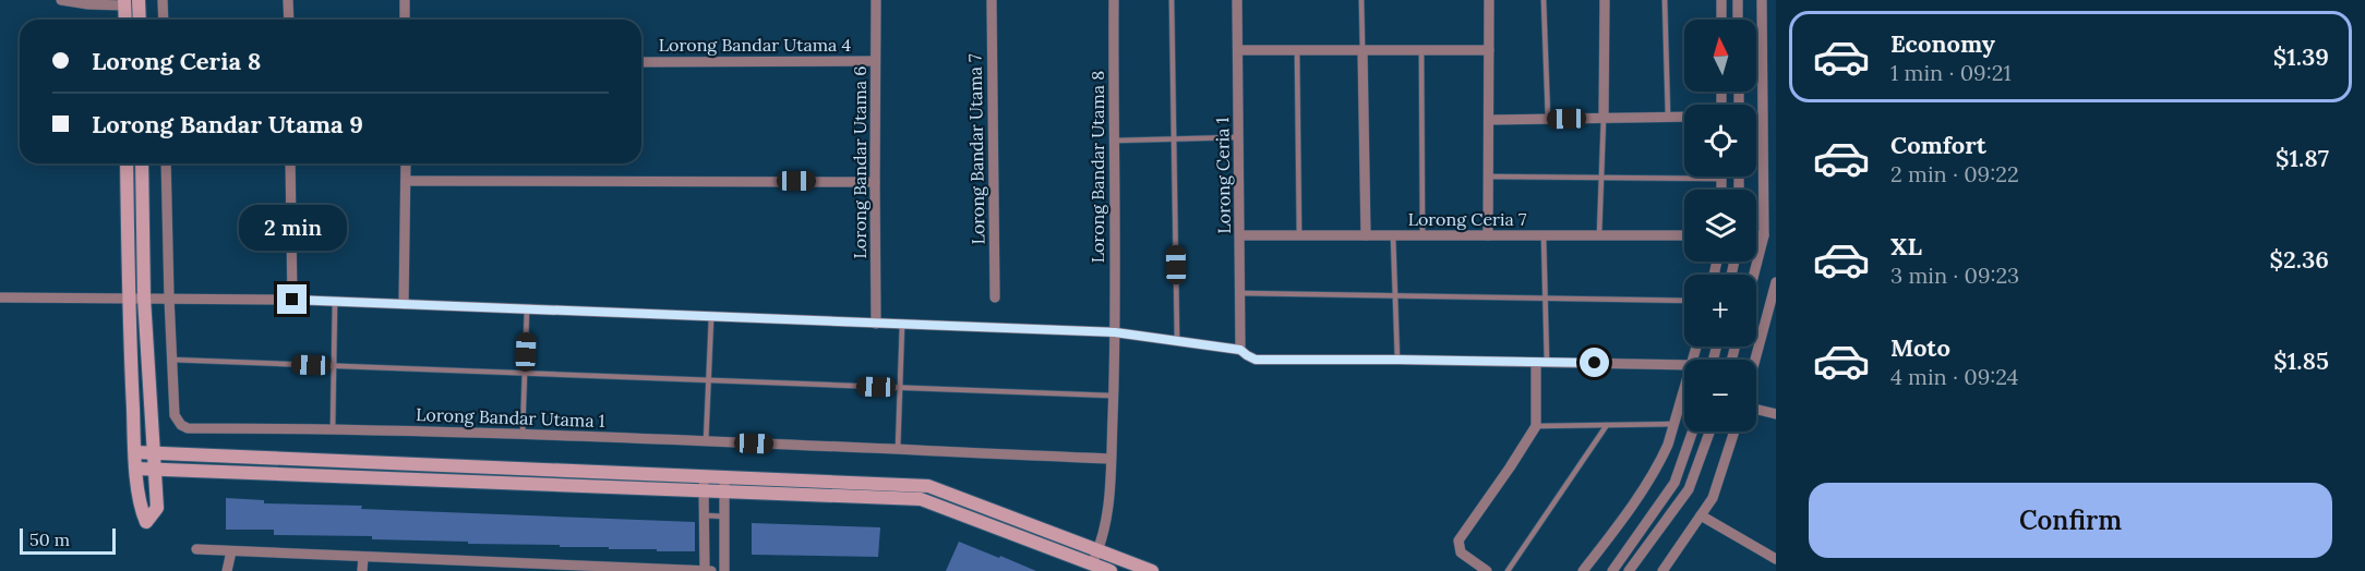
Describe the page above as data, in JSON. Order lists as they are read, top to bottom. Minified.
{"streets":{"street":["Lorong Bandar Utama 4","Lorong Bandar Utama 7","Lorong Bandar Utama 6","Lorong Bandar Utama 8","Lorong Ceria 1","Lorong Ceria 7","Lorong Bandar Utama 1"]},"crossings":[["Lorong Bandar Utama 4","Lorong Bandar Utama 6"],["Lorong Bandar Utama 8","Lorong Bandar Utama 1"],["Lorong Ceria 1","Lorong Ceria 7"]],"scale_bar":"50 m","north":"top","page":{"list":[{"name":"Economy","note":"1 min · 09:21","value":"$1.39"},{"name":"Comfort","note":"2 min · 09:22","value":"$1.87"},{"name":"XL","note":"3 min · 09:23","value":"$2.36"},{"name":"Moto","note":"4 min · 09:24","value":"$1.85"}],"map_buttons":["+","−"],"banner":["Lorong Ceria 8","Lorong Bandar Utama 9"],"bubble":"2 min","buttons":"Confirm","scale":"50 m"}}
